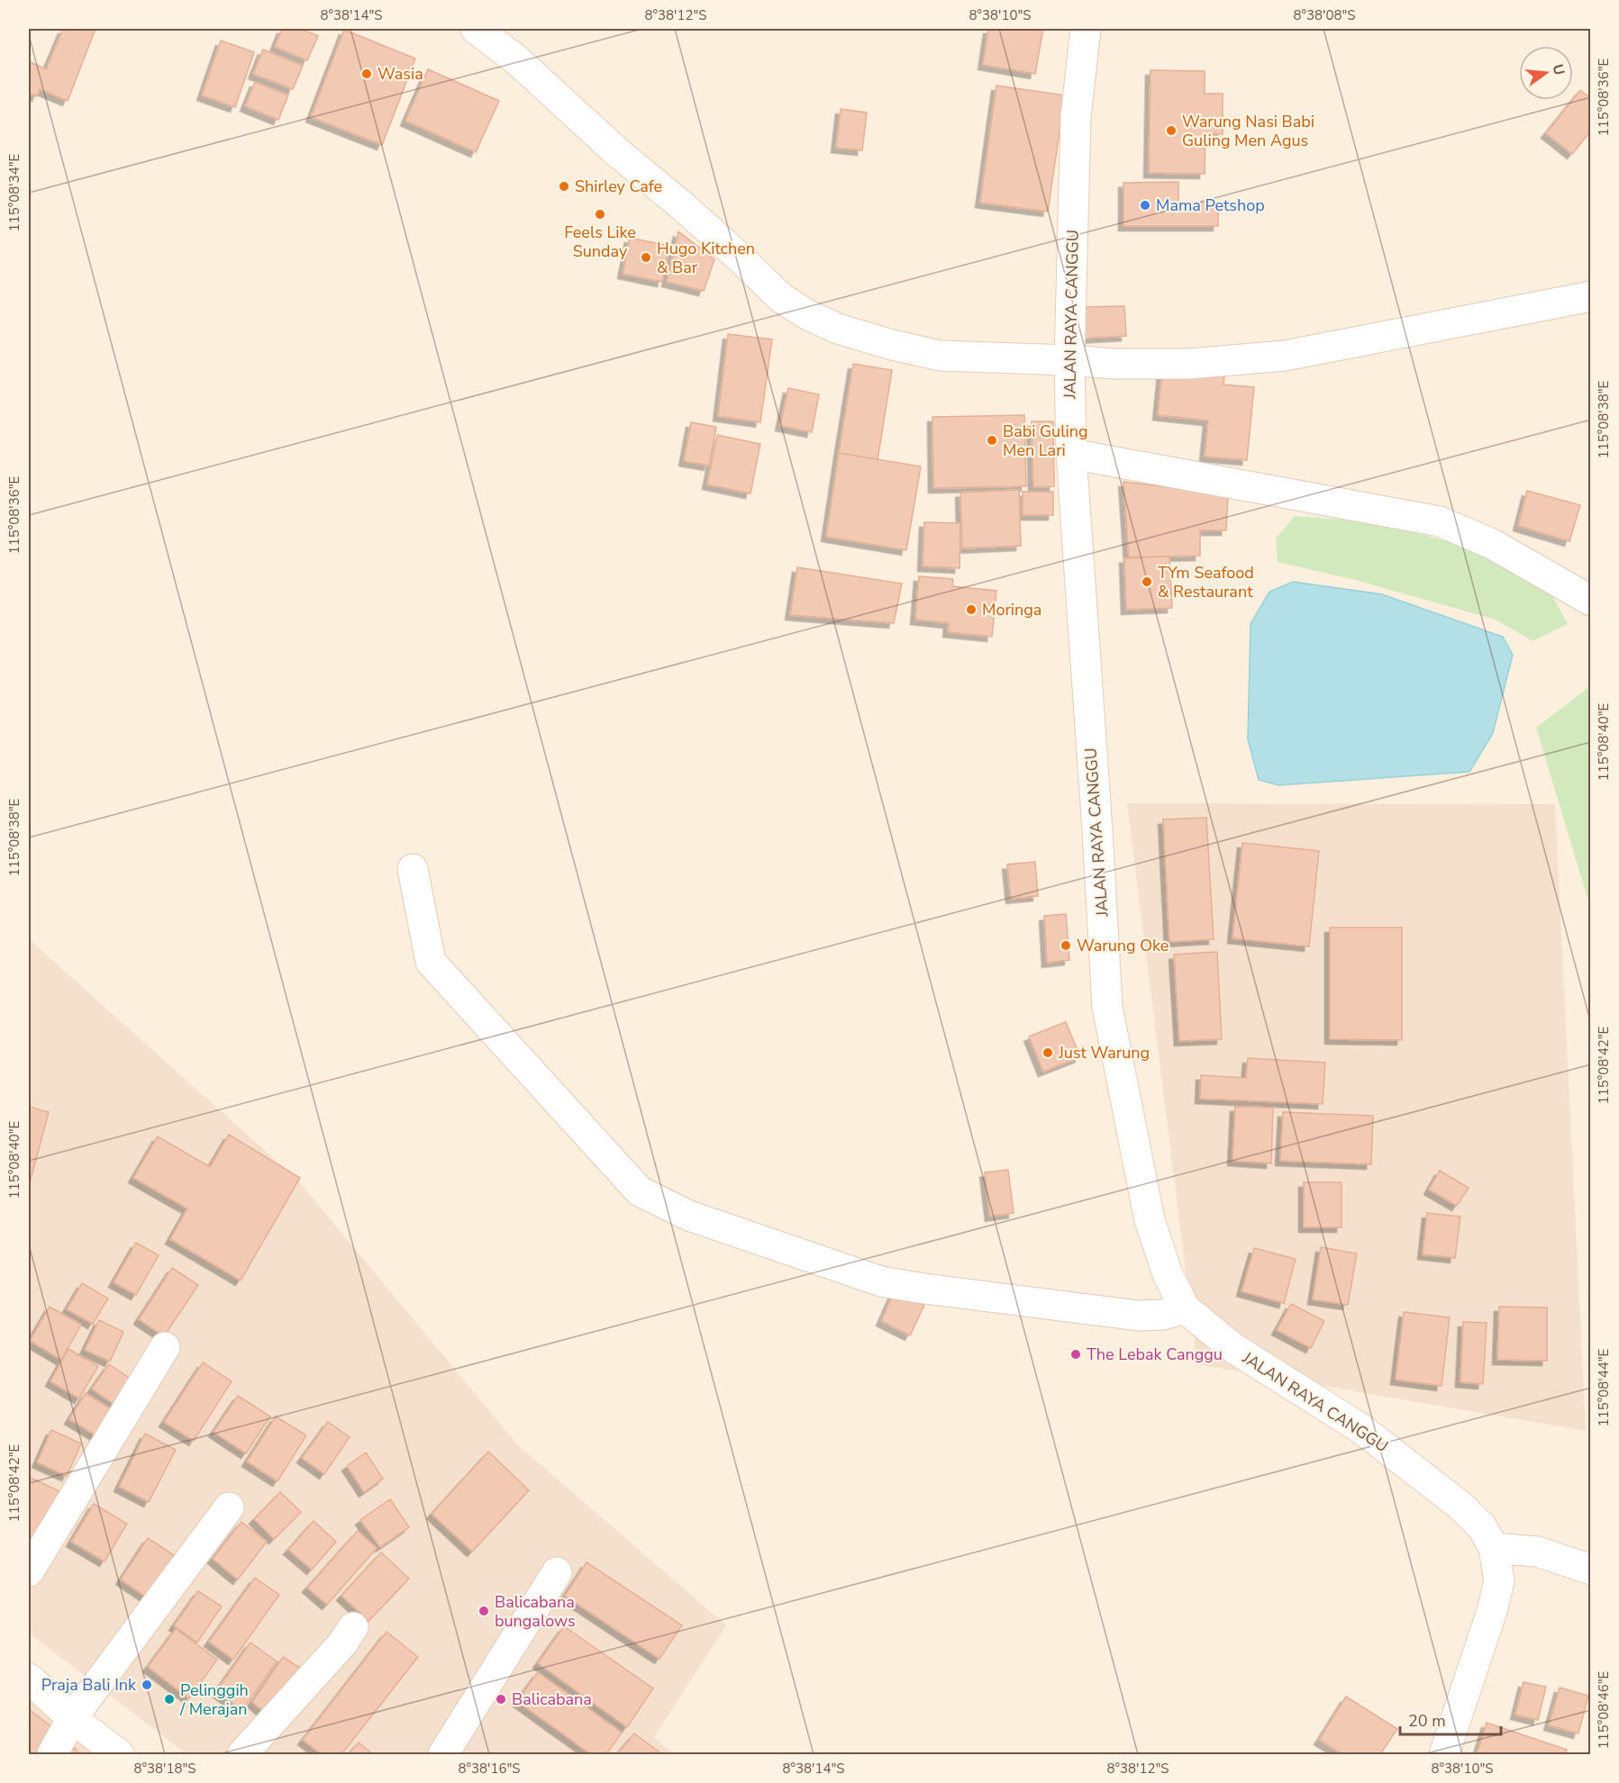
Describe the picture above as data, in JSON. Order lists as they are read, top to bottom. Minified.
{"streets":{"street":["JALAN RAYA CANGGU"]},"places":["Wasia","Warung Nasi Babi Guling Men Agus","Shirley Cafe","Mama Petshop","Feels Like Sunday","Hugo Kitchen & Bar","Babi Guling Men Lari","TYm Seafood & Restaurant","Moringa","Warung Oke","Just Warung","The Lebak Canggu","Balicabana bungalows","Praja Bali Ink","Pelinggih / Merajan","Balicabana"],"scale_bar":"20 m","north":"right","coordinates":["8°38'14\"S","8°38'12\"S","8°38'10\"S","8°38'08\"S","115°08'36\"E","115°08'34\"E","115°08'38\"E","115°08'40\"E","115°08'42\"E","115°08'44\"E","115°08'46\"E","8°38'18\"S","8°38'16\"S"]}
